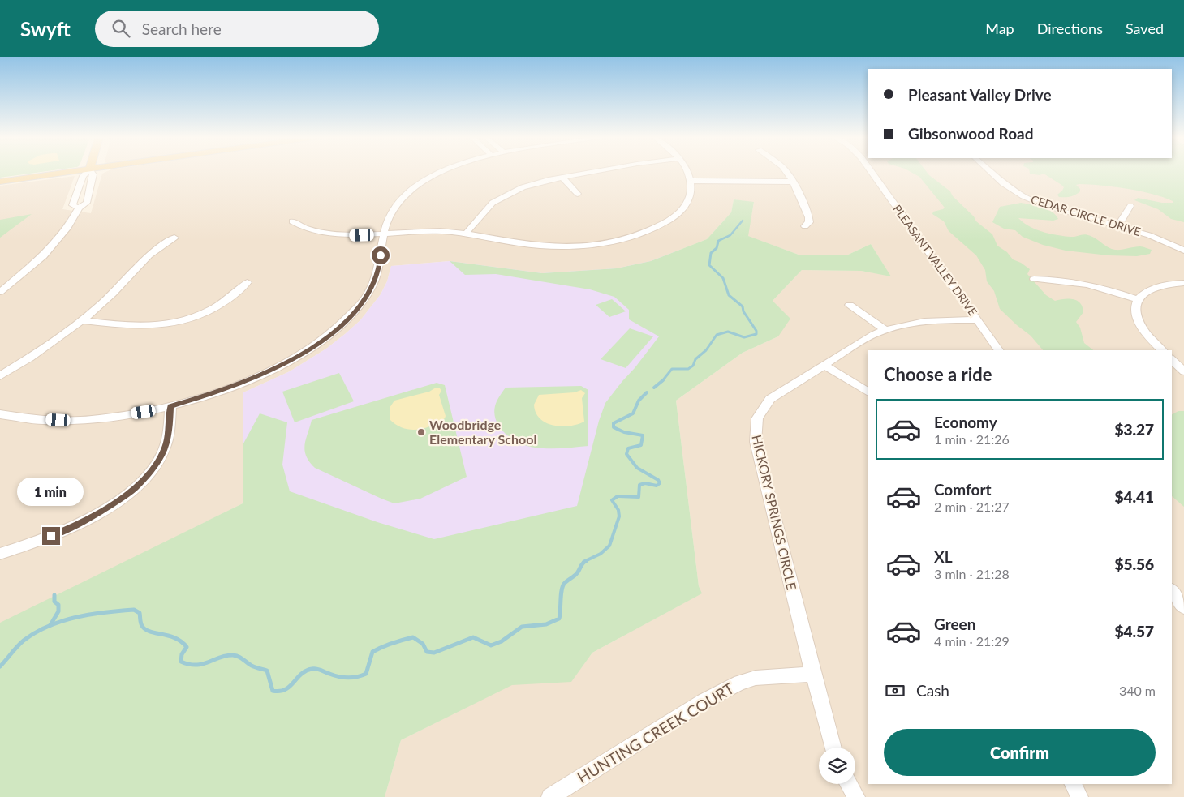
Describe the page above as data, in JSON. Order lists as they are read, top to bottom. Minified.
{"streets":{"street":["CEDAR CIRCLE DRIVE","PLEASANT VALLEY DRIVE","HICKORY SPRINGS CIRCLE","HUNTING CREEK COURT"]},"crossings":[["PLEASANT VALLEY DRIVE","HICKORY SPRINGS CIRCLE"],["HICKORY SPRINGS CIRCLE","HUNTING CREEK COURT"]],"places":["Woodbridge Elementary School"],"page":{"header":"Swyft","search":"Search here","nav":["Map","Directions","Saved"],"banner":["Pleasant Valley Drive","Gibsonwood Road"],"heading":"Choose a ride","list":[{"name":"Economy","note":"1 min · 21:26","value":"$3.27"},{"name":"Comfort","note":"2 min · 21:27","value":"$4.41"},{"name":"XL","note":"3 min · 21:28","value":"$5.56"},{"name":"Green","note":"4 min · 21:29","value":"$4.57"}],"bubble":"1 min","pay":["Cash","340 m"],"buttons":"Confirm"}}
